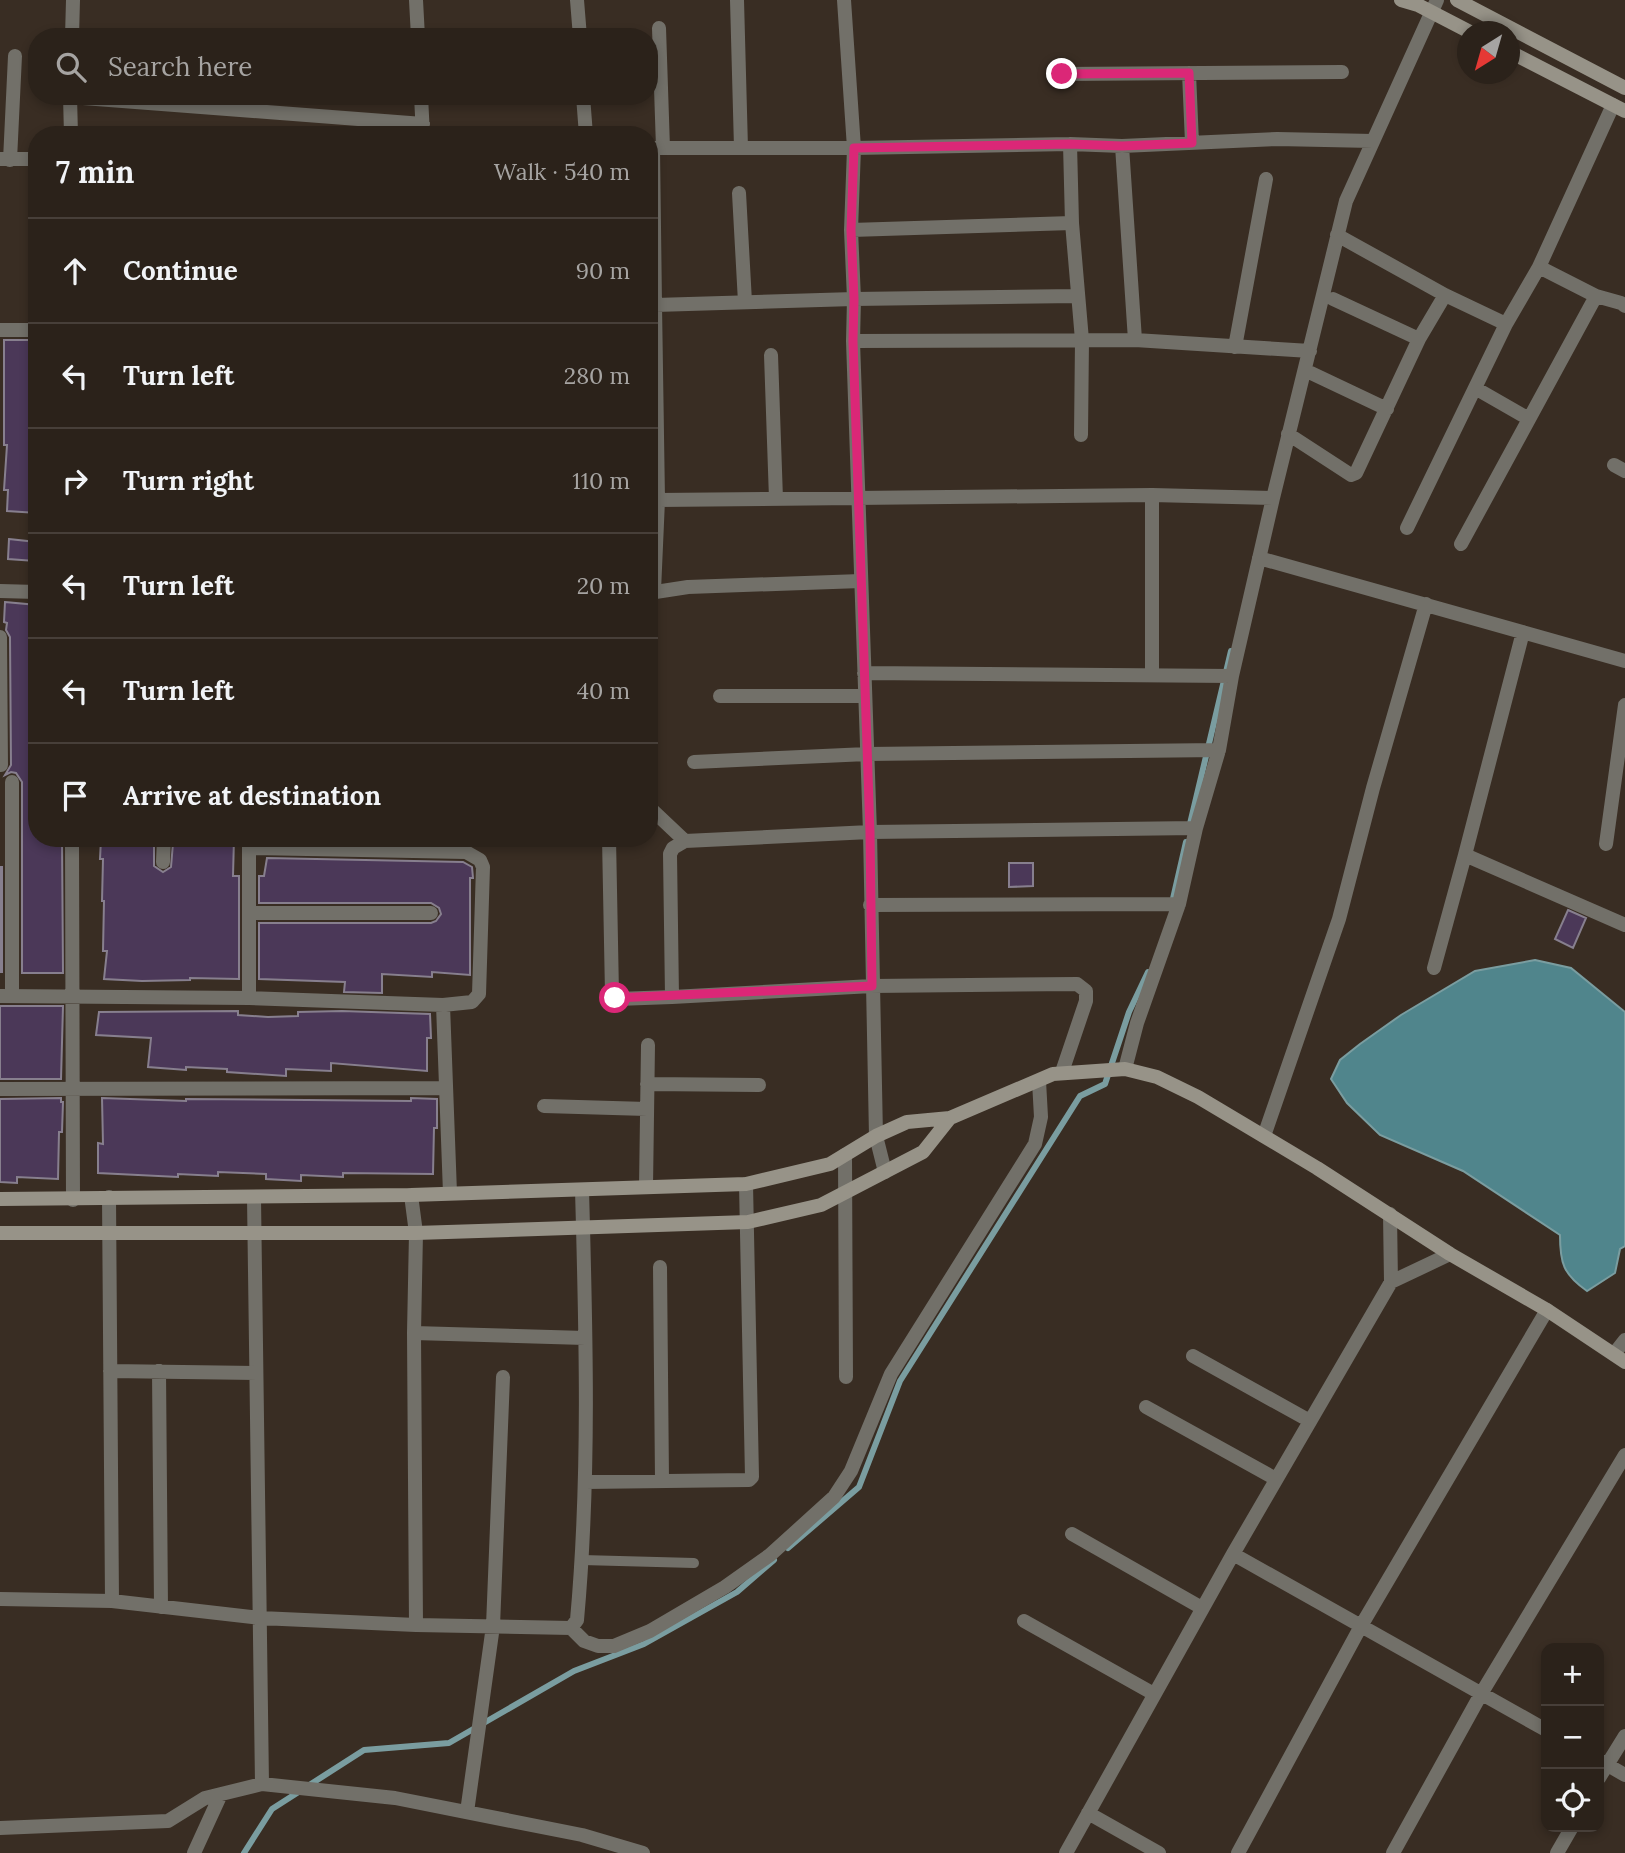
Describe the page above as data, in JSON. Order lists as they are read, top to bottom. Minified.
{"north":"bottom left","page":{"search":"Search here","heading":["7 min","Walk · 540 m"],"list":[["Continue","90 m"],["Turn left","280 m"],["Turn right","110 m"],["Turn left","20 m"],["Turn left","40 m"],"Arrive at destination"],"map_buttons":["+","−"]}}
